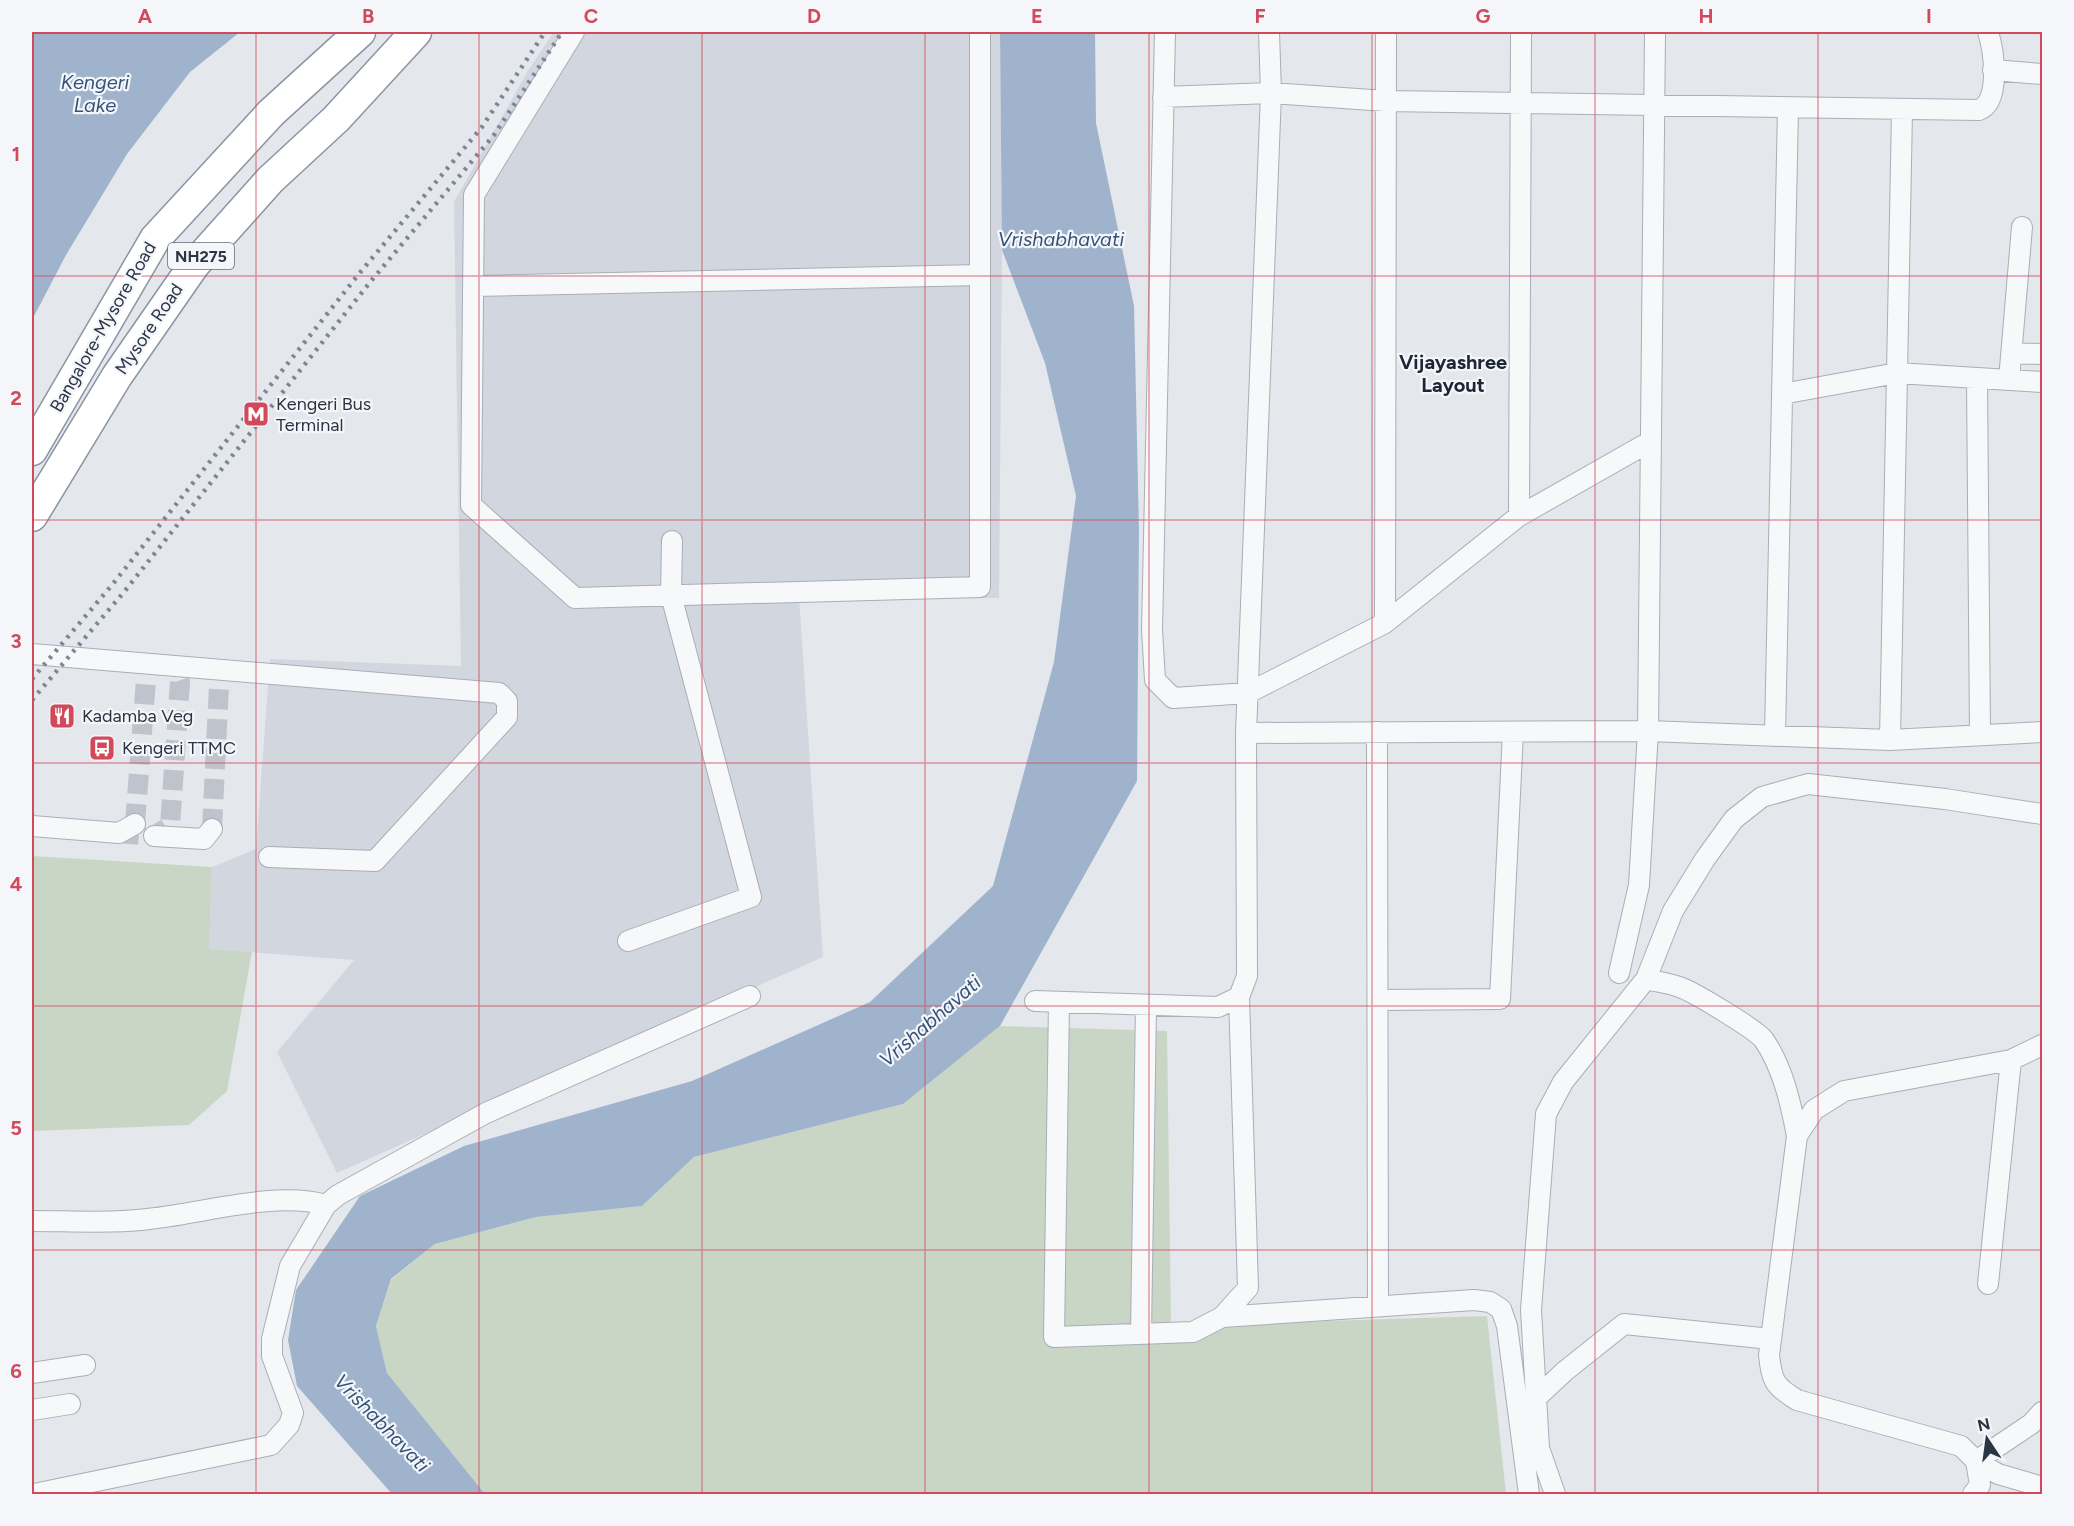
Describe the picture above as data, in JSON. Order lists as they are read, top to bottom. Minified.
{"streets":{"highway":["NH275","Bangalore-Mysore Road","Mysore Road"]},"districts":["Vijayashree Layout"],"water":["Kengeri Lake","Vrishabhavati"],"places":{"metro station":["Kengeri Bus Terminal"],"restaurant":["Kadamba Veg"],"bus stop":["Kengeri TTMC"]},"north":"top","grid":{"columns":["A","B","C","D","E","F","G","H","I"],"rows":["1","2","3","4","5","6"]}}
